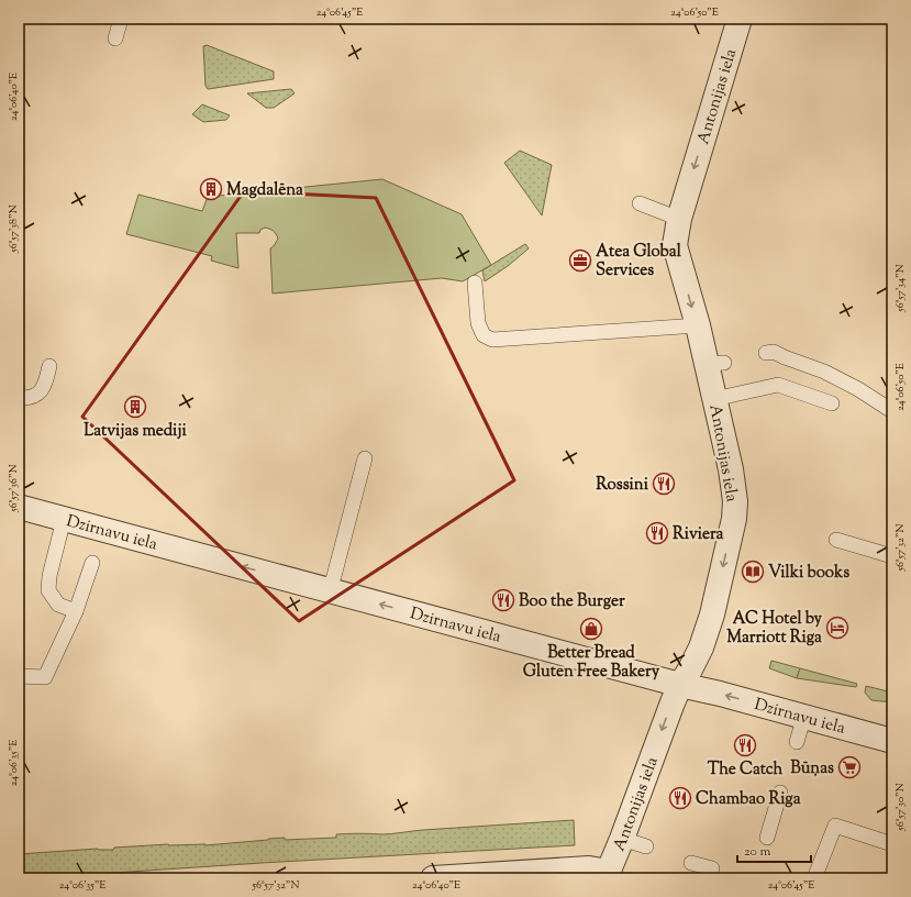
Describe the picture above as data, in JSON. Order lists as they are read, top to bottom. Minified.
{"streets":{"street":["Antonijas iela","Dzirnavu iela"]},"crossings":[["Antonijas iela","Dzirnavu iela"]],"one_way":["Antonijas iela","Dzirnavu iela"],"places":{"building":["Magdalēna","Latvijas mediji"],"office":["Atea Global Services"],"restaurant":["Rossini","Riviera","Boo the Burger","The Catch","Chambao Riga"],"library":["Vilki books"],"hotel":["AC Hotel by Marriott Riga"],"shop":["Better Bread Gluten Free Bakery"],"supermarket":["Būņas"]},"scale_bar":"20 m","coordinates":["24°06'45\"E","24°06'50\"E","24°06'40\"E","56°57'38\"N","56°57'34\"N","56°57'36\"N","56°57'32\"N","24°06'35\"E","56°57'30\"N"]}
